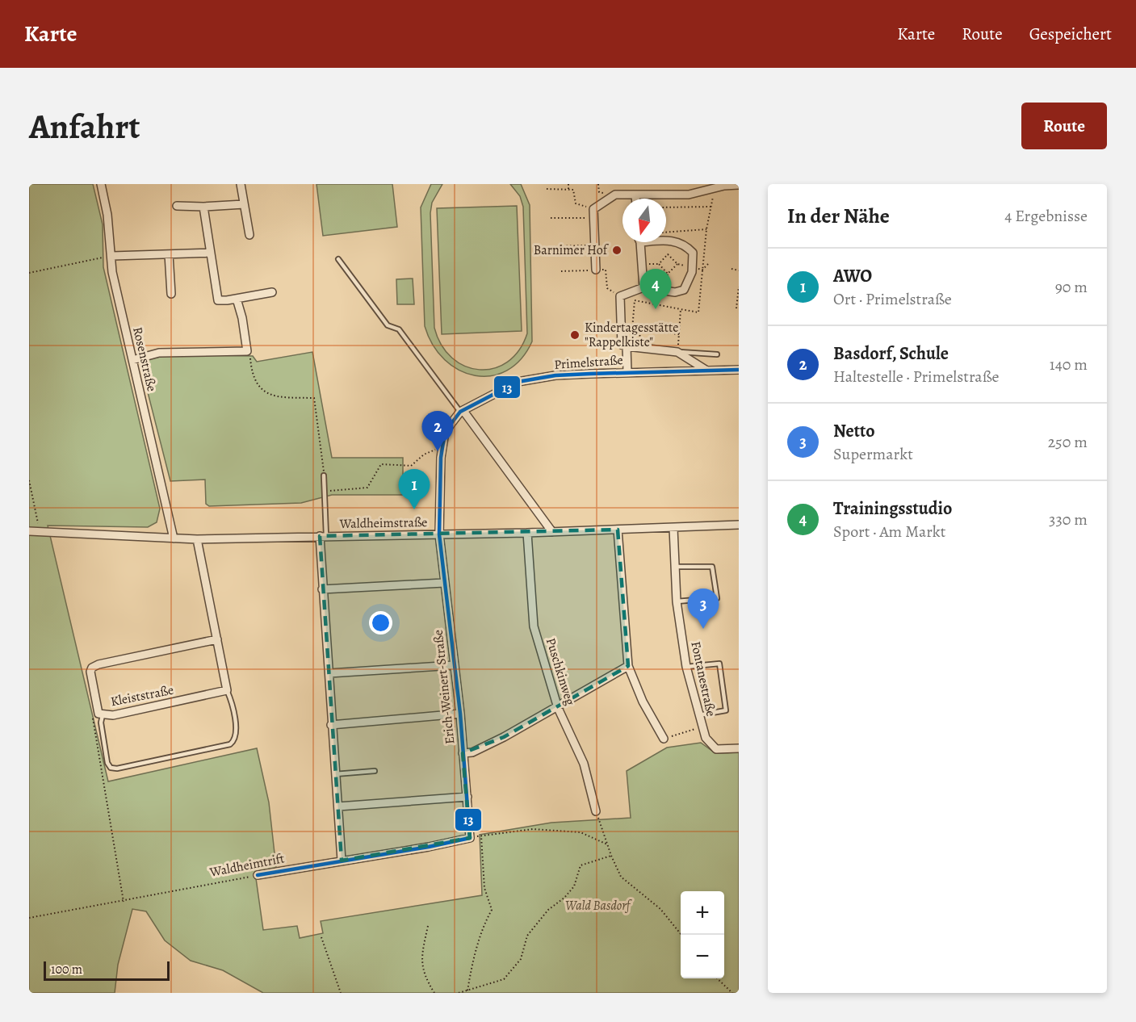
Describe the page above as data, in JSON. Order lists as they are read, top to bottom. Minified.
{"streets":{"street":["Rosenstraße","Primelstraße","Waldheimstraße","Puschkinweg","Fontanestraße","Erich-Weinert-Straße","Kleiststraße","Waldheimtrift"]},"crossings":[["Rosenstraße","Waldheimstraße"],["Primelstraße","Waldheimstraße"],["Primelstraße","Erich-Weinert-Straße"],["Waldheimstraße","Puschkinweg"],["Waldheimstraße","Fontanestraße"],["Waldheimstraße","Erich-Weinert-Straße"],["Erich-Weinert-Straße","Waldheimtrift"]],"parks":["Wald Basdorf"],"places":["Barnimer Hof","Kindertagesstätte \"Rappelkiste\""],"lines":["transit line 13"],"scale_bar":"100 m","north":"bottom","page":{"header":"Karte","nav":["Karte","Route","Gespeichert"],"buttons":"Route","title":"Anfahrt","heading":["In der Nähe","4 Ergebnisse"],"list":[{"mark":"1","name":"AWO","note":"Ort · Primelstraße","value":"90 m"},{"mark":"2","name":"Basdorf, Schule","note":"Haltestelle · Primelstraße","value":"140 m"},{"mark":"3","name":"Netto","note":"Supermarkt","value":"250 m"},{"mark":"4","name":"Trainingsstudio","note":"Sport · Am Markt","value":"330 m"}],"pins":["4","2","1","3"],"map_buttons":["+","−"],"scale":"100 m"}}
